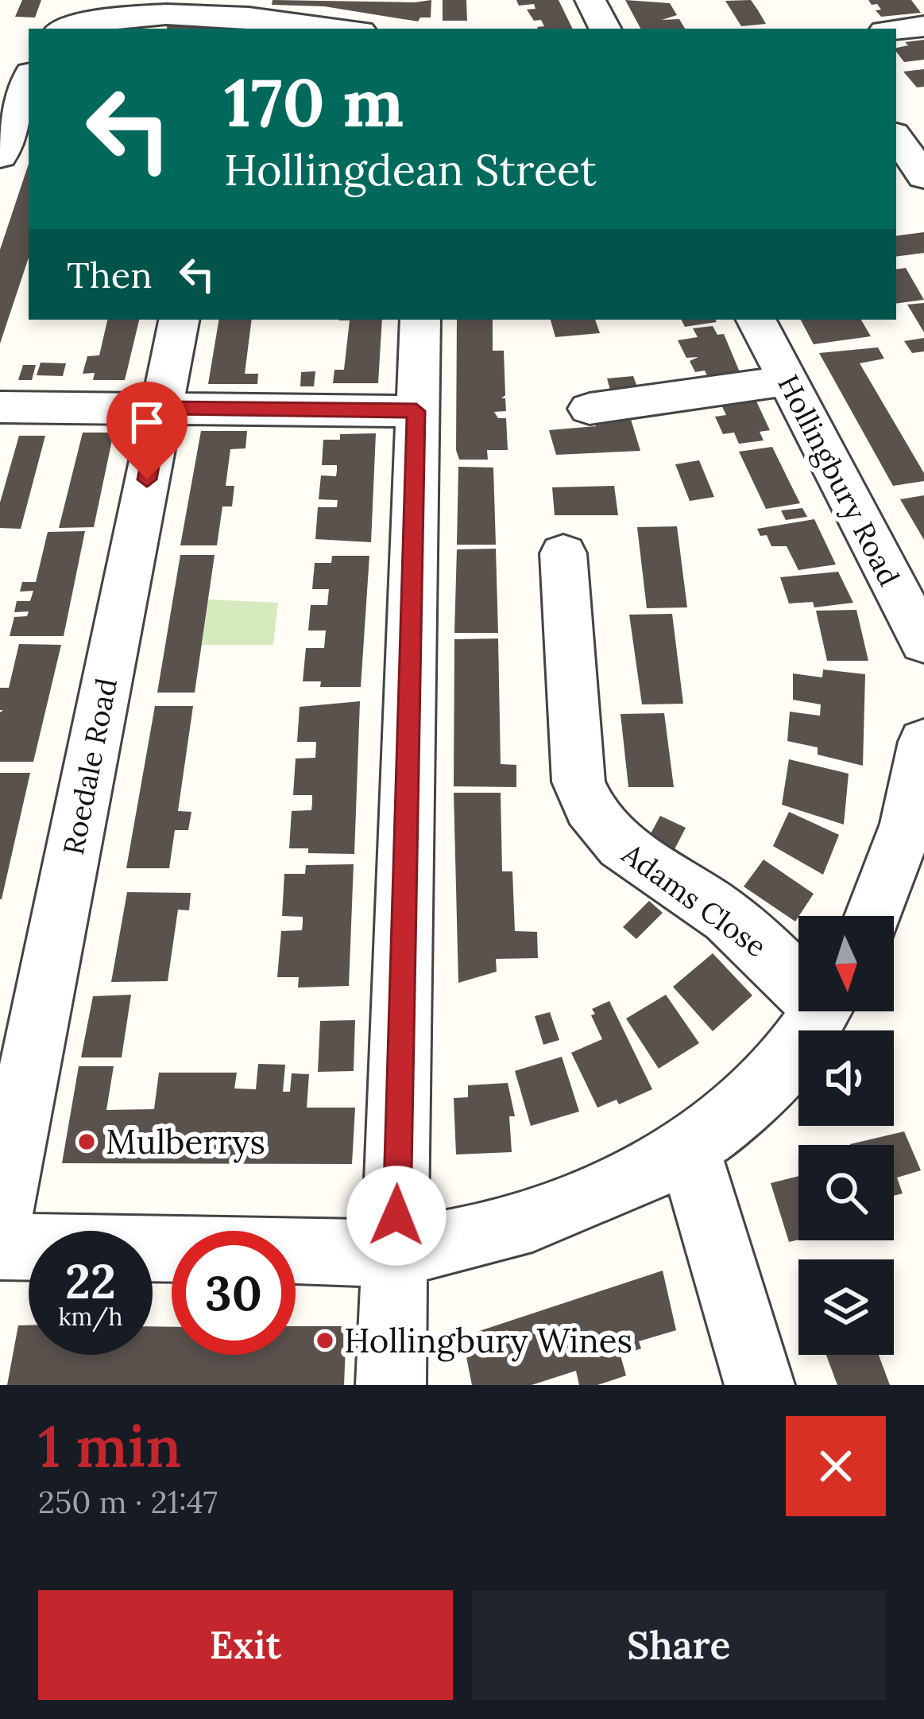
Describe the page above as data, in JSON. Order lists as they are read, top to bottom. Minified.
{"streets":{"street":["Hollingbury Road","Roedale Road","Adams Close"]},"places":["Mulberrys","Hollingbury Wines"],"north":"bottom","page":{"turn":["170 m","Hollingdean Street"],"then":"Then","speed":"22 km/h","limit":"30","heading":["1 min","250 m · 21:47"],"buttons":["Exit","Share"]}}
